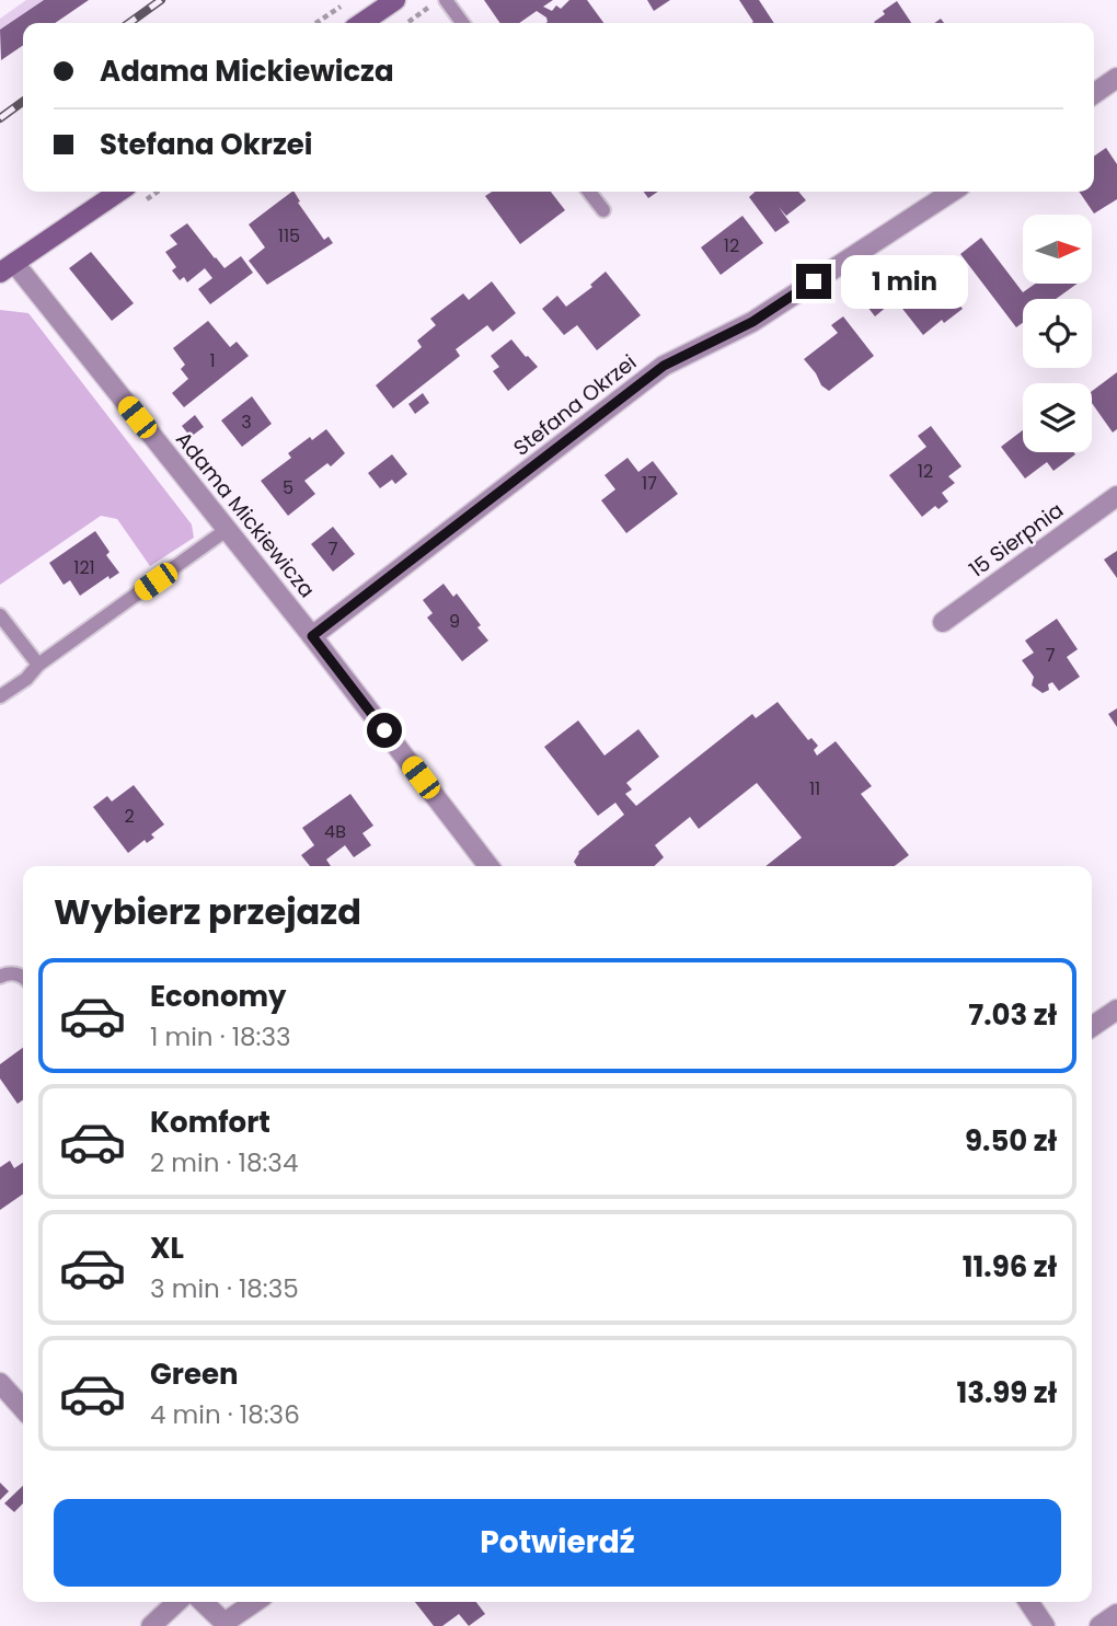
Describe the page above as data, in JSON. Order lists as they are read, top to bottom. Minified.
{"streets":{"street":["Stefana Okrzei","Adama Mickiewicza","15 Sierpnia"]},"crossings":[["Stefana Okrzei","Adama Mickiewicza"]],"house_numbers":["115","12","1","3","12","17","5","7","121","9","7","11","2","4B"],"north":"right","page":{"banner":["Adama Mickiewicza","Stefana Okrzei"],"bubble":"1 min","heading":"Wybierz przejazd","list":[{"name":"Economy","note":"1 min · 18:33","value":"7.03 zł"},{"name":"Komfort","note":"2 min · 18:34","value":"9.50 zł"},{"name":"XL","note":"3 min · 18:35","value":"11.96 zł"},{"name":"Green","note":"4 min · 18:36","value":"13.99 zł"}],"buttons":"Potwierdź"}}
